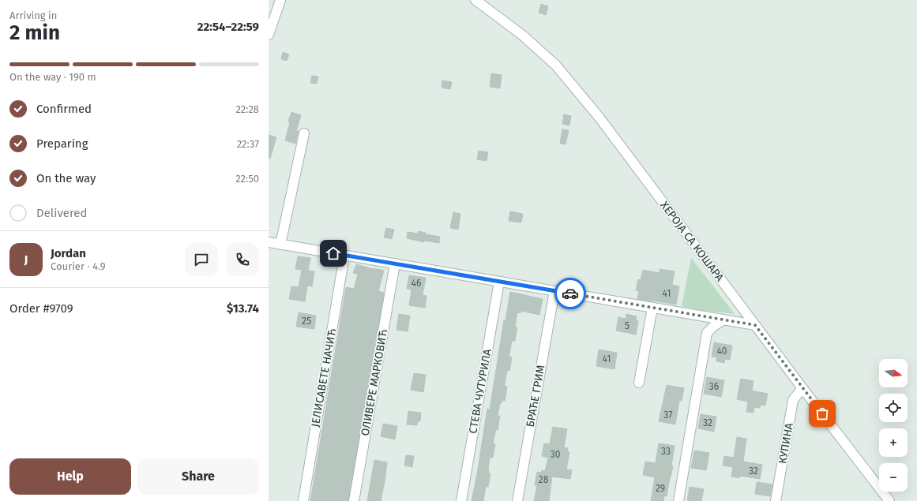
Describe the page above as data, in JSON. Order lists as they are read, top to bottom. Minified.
{"streets":{"street":["ХЕРОЈА СА КОШАРА","ЈЕЛИСАВЕТЕ НАЧИЋ","ОЛИВЕРЕ МАРКОВИЋ","СТЕВА ЧУТУРИЛА","БРАЋЕ ГРИМ","КУПИНА"]},"crossings":[["ХЕРОЈА СА КОШАРА","КУПИНА"]],"house_numbers":["46","41","25","5","40","41","36","37","32","33","30","32","28","29"],"north":"right","page":{"heading":["2 min","Arriving in","22:54–22:59"],"panel":["Jordan","Courier · 4.9","Order #9709","$13.74"],"bar":"On the way · 190 m","list":[["Confirmed","22:28"],["Preparing","22:37"],["On the way","22:50"],"Delivered"],"round":"J","map_buttons":["+","−"],"buttons":["Help","Share"]}}
